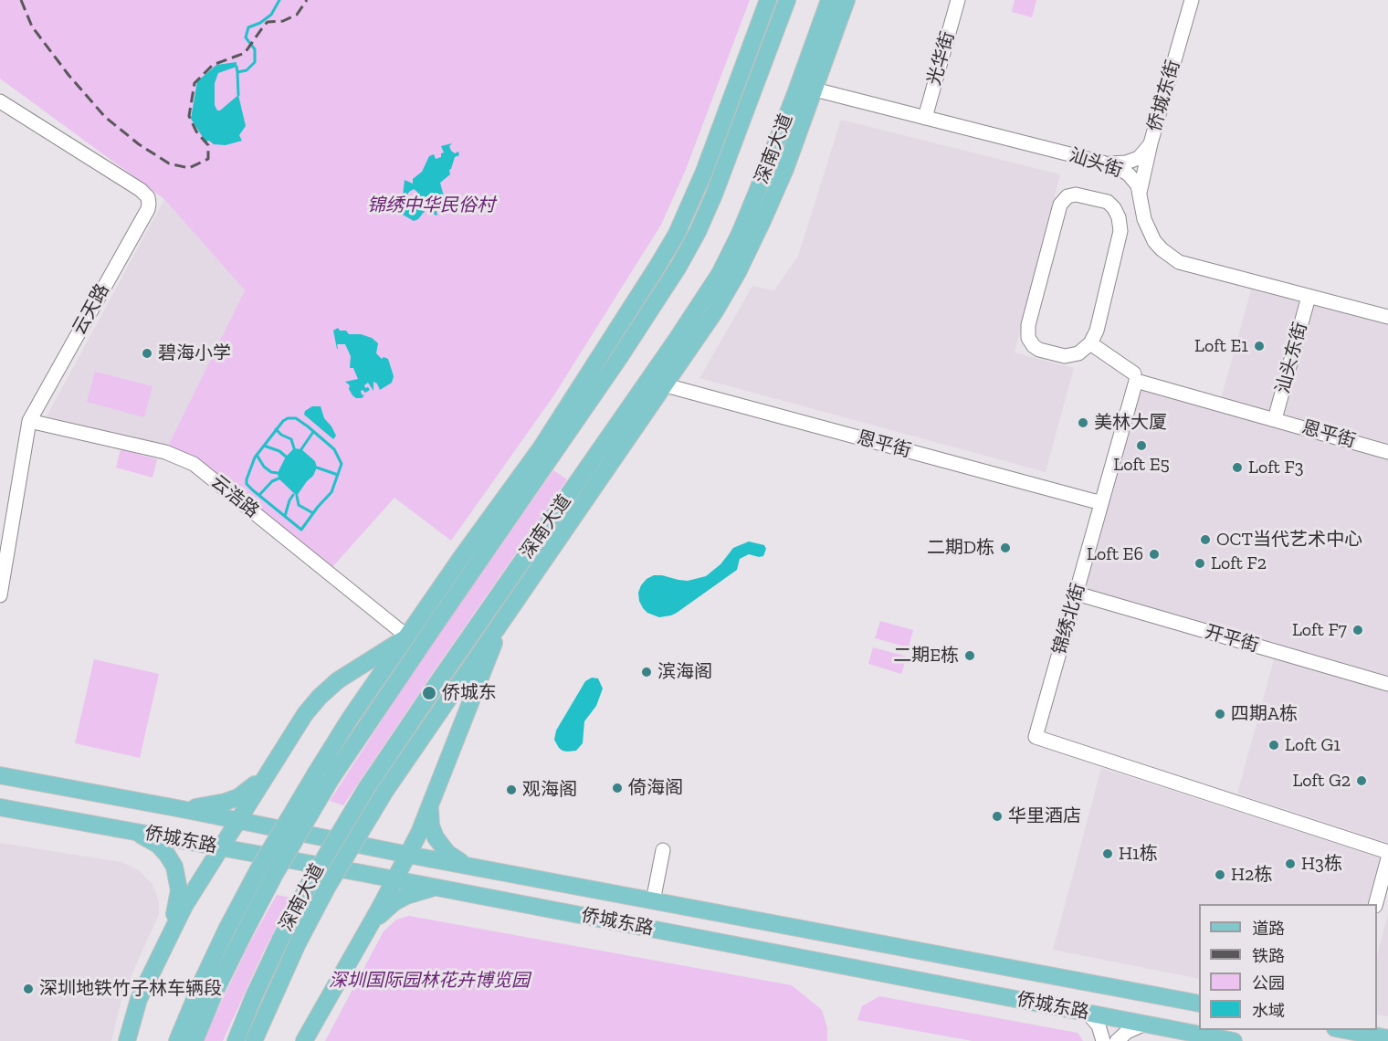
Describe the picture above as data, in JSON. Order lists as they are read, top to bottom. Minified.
{"streets":{"main road":["深南大道","侨城东路"],"street":["光华街","侨城东街","汕头街","云天路","汕头东街","恩平街","云浩路","锦绣北街","开平街"]},"crossings":[["光华街","汕头街"],["侨城东街","汕头街"],["汕头街","汕头东街"],["云天路","云浩路"],["汕头东街","恩平街"],["恩平街","锦绣北街"],["锦绣北街","开平街"]],"parks":["锦绣中华民俗村","深圳国际园林花卉博览园"],"places":["Loft E1","碧海小学","美林大厦","Loft E5","Loft F3","OCT当代艺术中心","二期D栋","Loft E6","Loft F2","Loft F7","二期E栋","滨海阁","侨城东","四期A栋","Loft G1","Loft G2","倚海阁","观海阁","华里酒店","H1栋","H3栋","H2栋","深圳地铁竹子林车辆段"],"legend":["道路","铁路","公园","水域"]}
